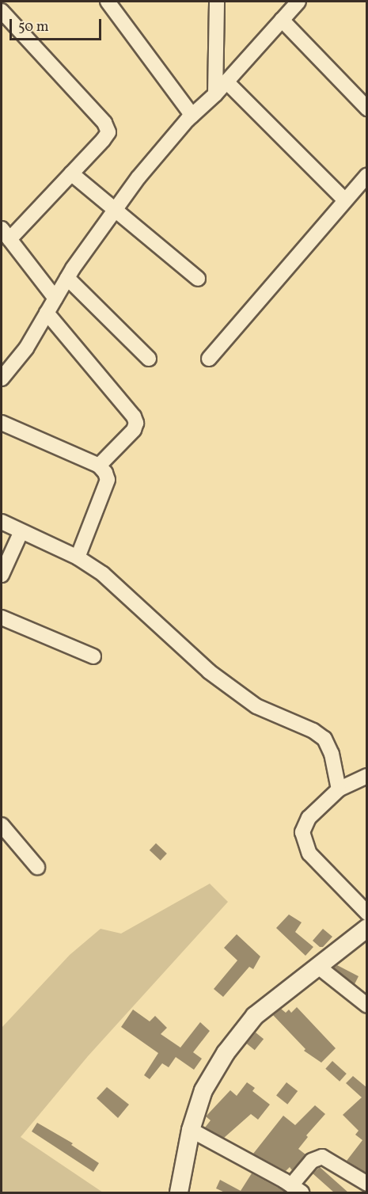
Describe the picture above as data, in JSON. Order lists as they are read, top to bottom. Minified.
{"scale_bar":"50 m"}
